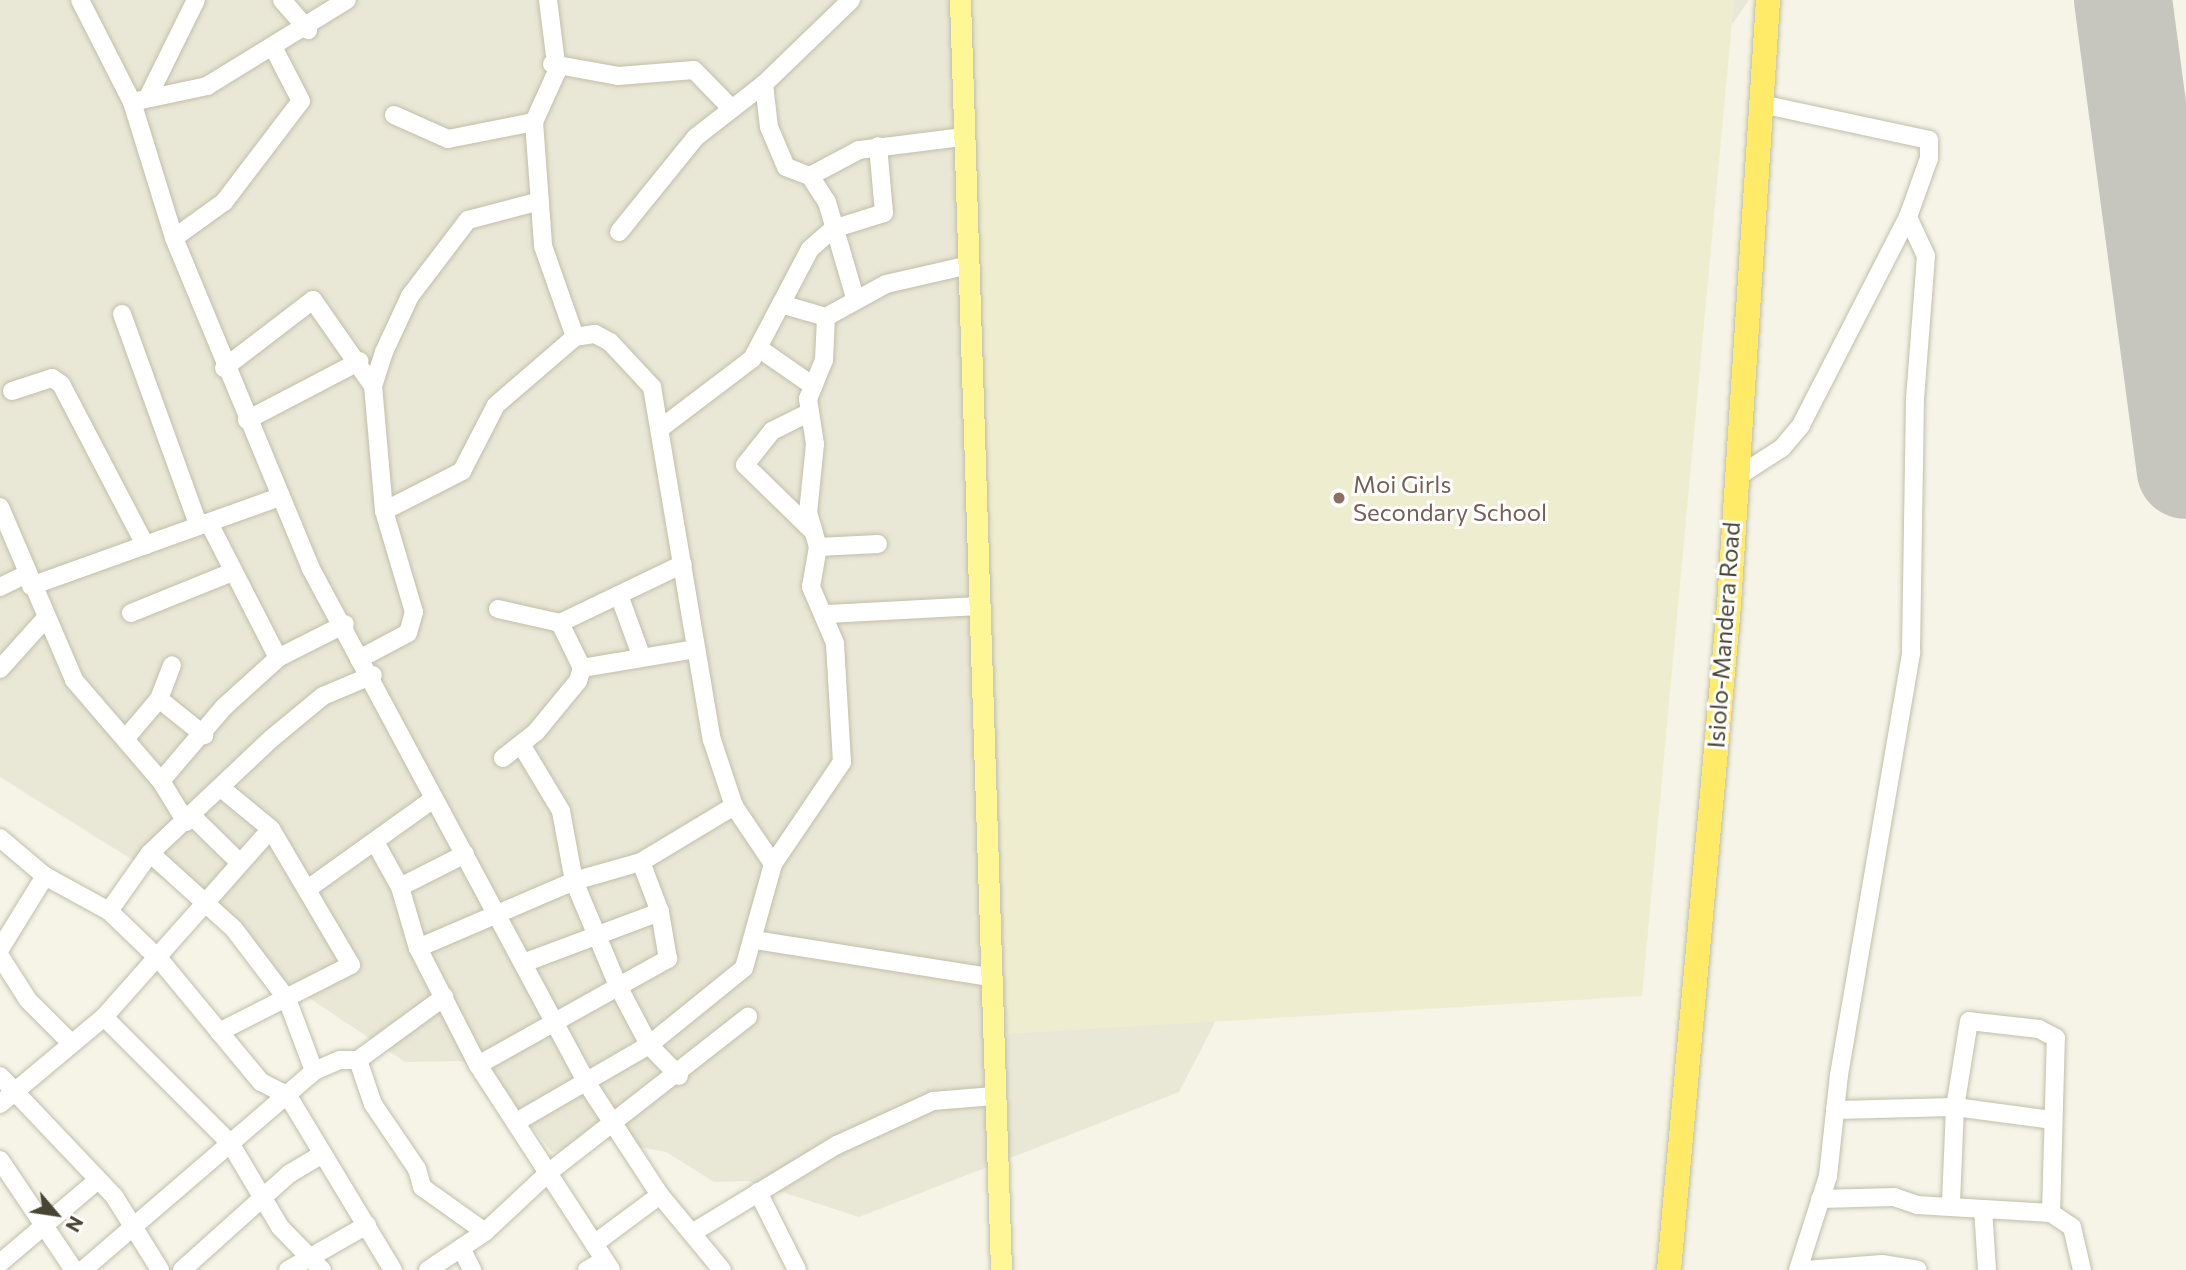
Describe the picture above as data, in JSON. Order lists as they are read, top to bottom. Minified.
{"streets":{"highway":["Isiolo-Mandera Road"]},"places":["Moi Girls Secondary School"],"north":"bottom right"}
